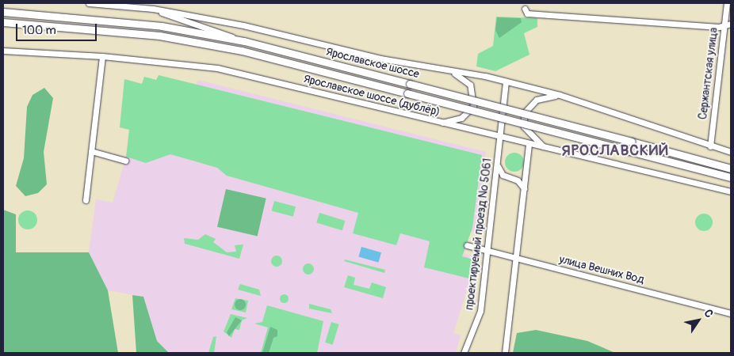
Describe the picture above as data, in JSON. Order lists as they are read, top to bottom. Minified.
{"streets":{"main road":["Ярославское шоссе"],"street":["Сержантская улица","Ярославское шоссе (дублёр)","проектируемый проезд № 5061","улица Вешних Вод"]},"crossings":[["Ярославское шоссе (дублёр)","проектируемый проезд № 5061"],["проектируемый проезд № 5061","улица Вешних Вод"]],"districts":["ЯРОСЛАВСКИЙ"],"scale_bar":"100 m","north":"top right"}
